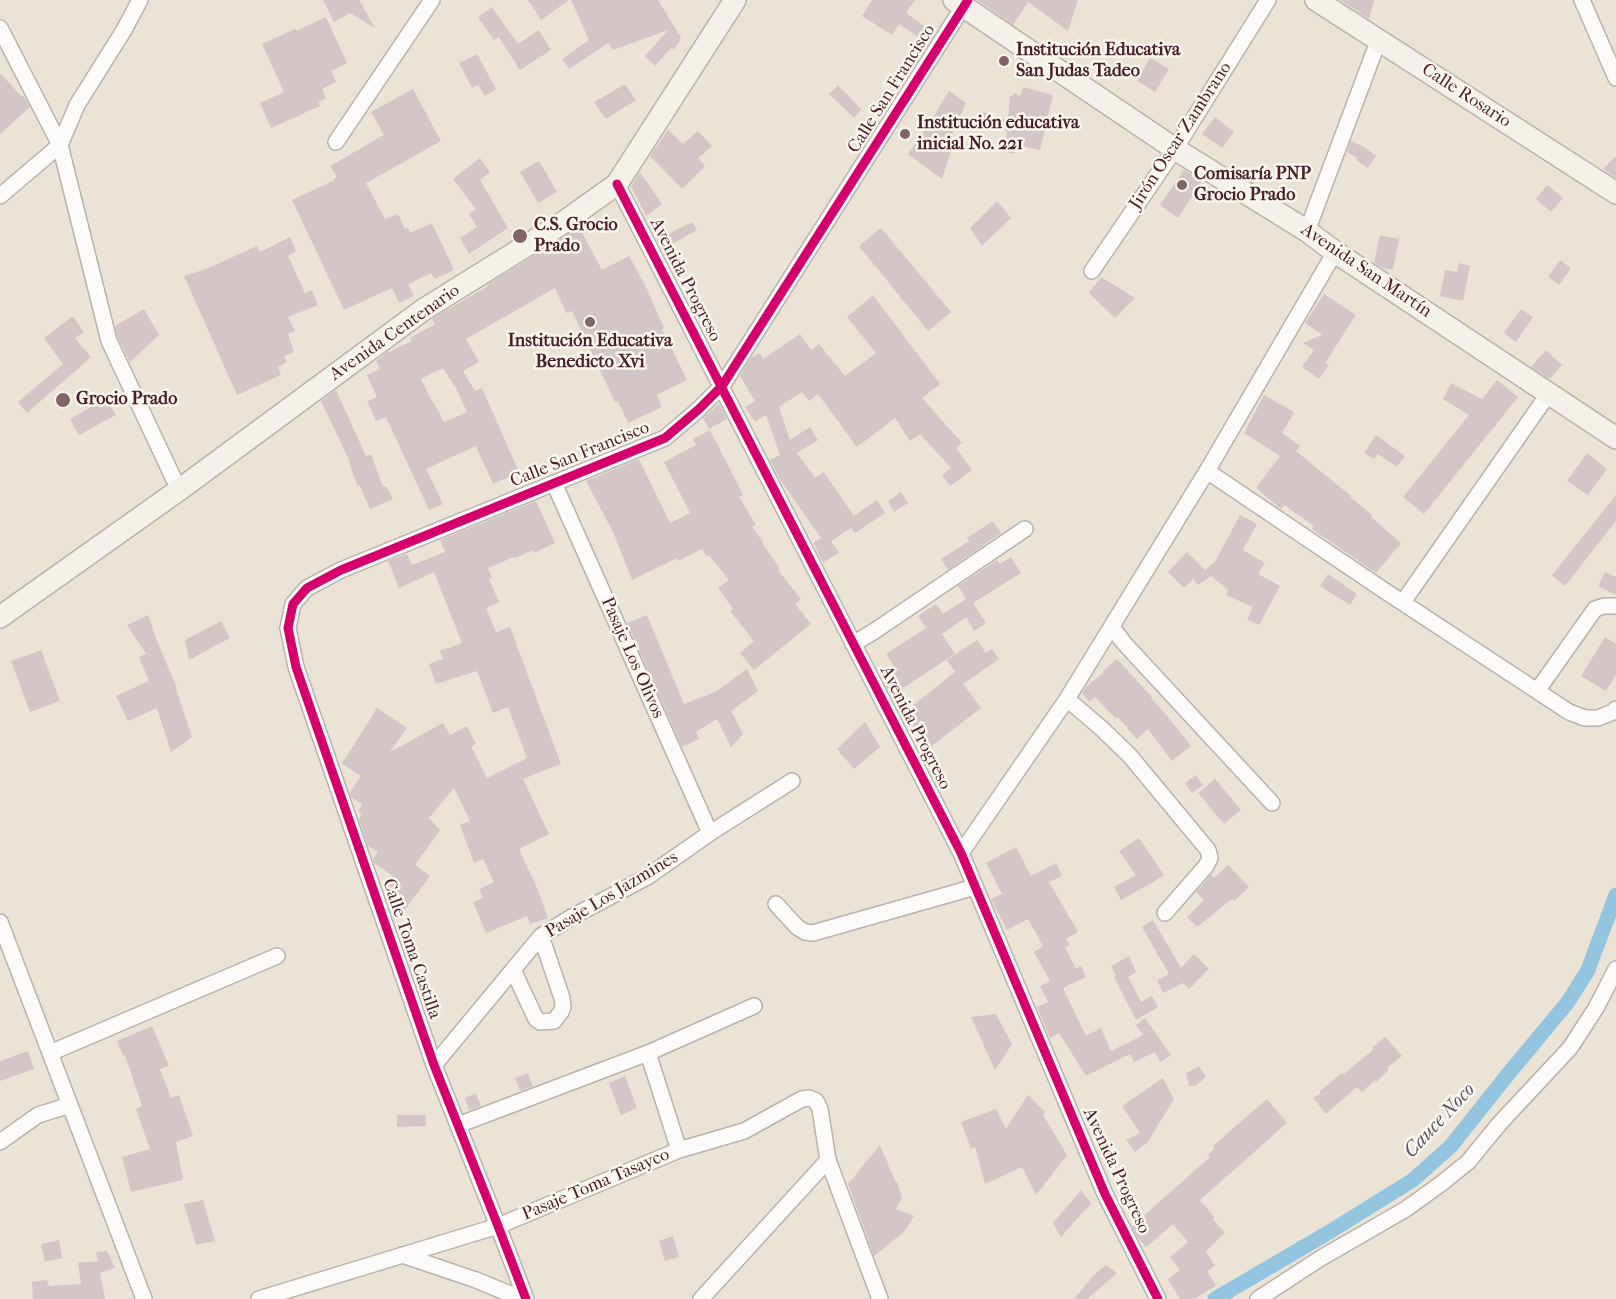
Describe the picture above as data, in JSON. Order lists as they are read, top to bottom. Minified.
{"streets":{"main road":["Calle Rosario","Avenida San Martín","Avenida Centenario"],"street":["Calle San Francisco","Jirón Oscar Zambrano","Avenida Progreso","Pasaje Los Olivos","Pasaje Los Jazmines","Calle Toma Castilla","Pasaje Toma Tasayco"]},"crossings":[["Calle San Francisco","Avenida San Martín"],["Calle San Francisco","Avenida Progreso"],["Calle San Francisco","Pasaje Los Olivos"],["Calle San Francisco","Calle Toma Castilla"],["Jirón Oscar Zambrano","Avenida San Martín"],["Avenida Progreso","Avenida Centenario"],["Pasaje Los Olivos","Pasaje Los Jazmines"],["Pasaje Los Jazmines","Calle Toma Castilla"],["Calle Toma Castilla","Pasaje Toma Tasayco"]],"water":["Cauce Noco"],"places":["Institución Educativa San Judas Tadeo","Institución educativa inicial No. 221","Comisaría PNP Grocio Prado","C.S. Grocio Prado","Institución Educativa Benedicto Xvi","Grocio Prado"]}
